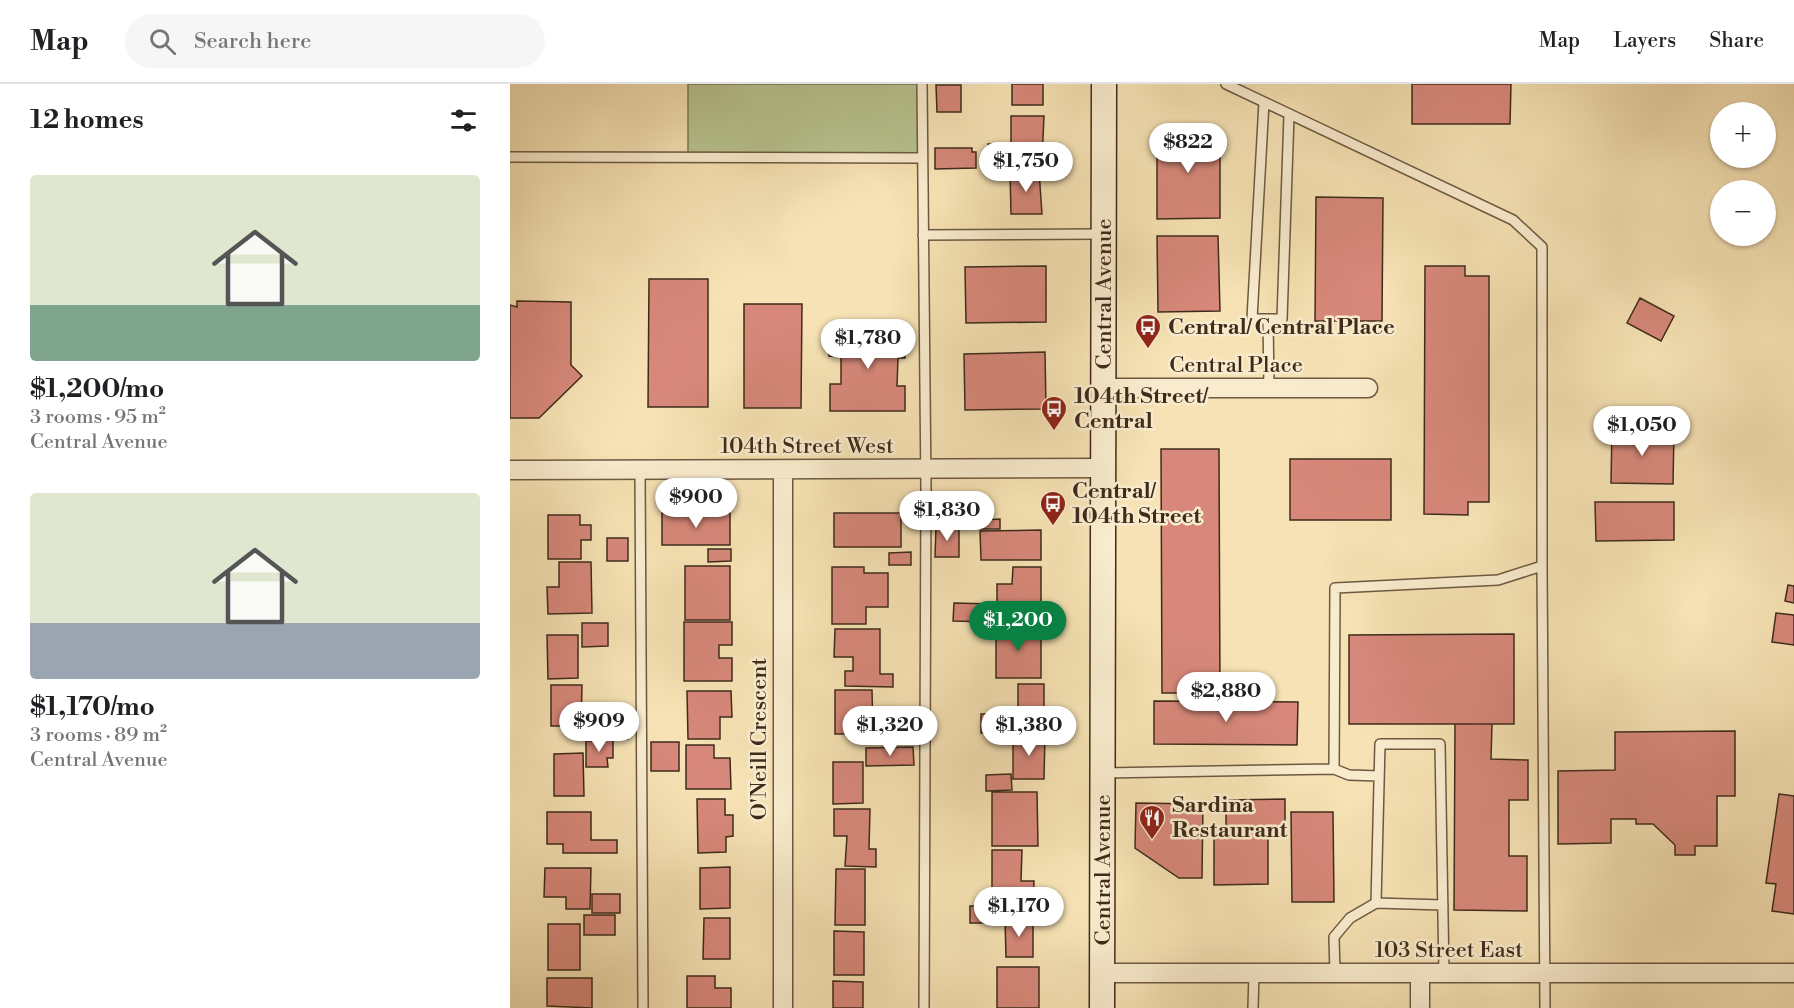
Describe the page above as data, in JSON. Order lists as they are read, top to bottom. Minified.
{"streets":{"main road":["Central Avenue"],"street":["Central Place","104th Street West","O'Neill Crescent","103 Street East"]},"crossings":[["Central Avenue","Central Place"],["Central Avenue","104th Street West"],["Central Avenue","103 Street East"],["104th Street West","O'Neill Crescent"]],"places":{"bus stop":["Central/ Central Place","104th Street/ Central","Central/ 104th Street"],"restaurant":["Sardina Restaurant"]},"page":{"header":"Map","search":"Search here","nav":["Map","Layers","Share"],"heading":"12 homes","map_buttons":["+","−"],"price":["$822","$1,750","$1,780","$1,050","$900","$1,830","$1,200","$2,880","$909","$1,320","$1,380","$1,170"],"list":[{"name":"$1,200/mo","note":"3 rooms · 95 m² · Central Avenue"},{"name":"$1,170/mo","note":"3 rooms · 89 m² · Central Avenue"}]}}
